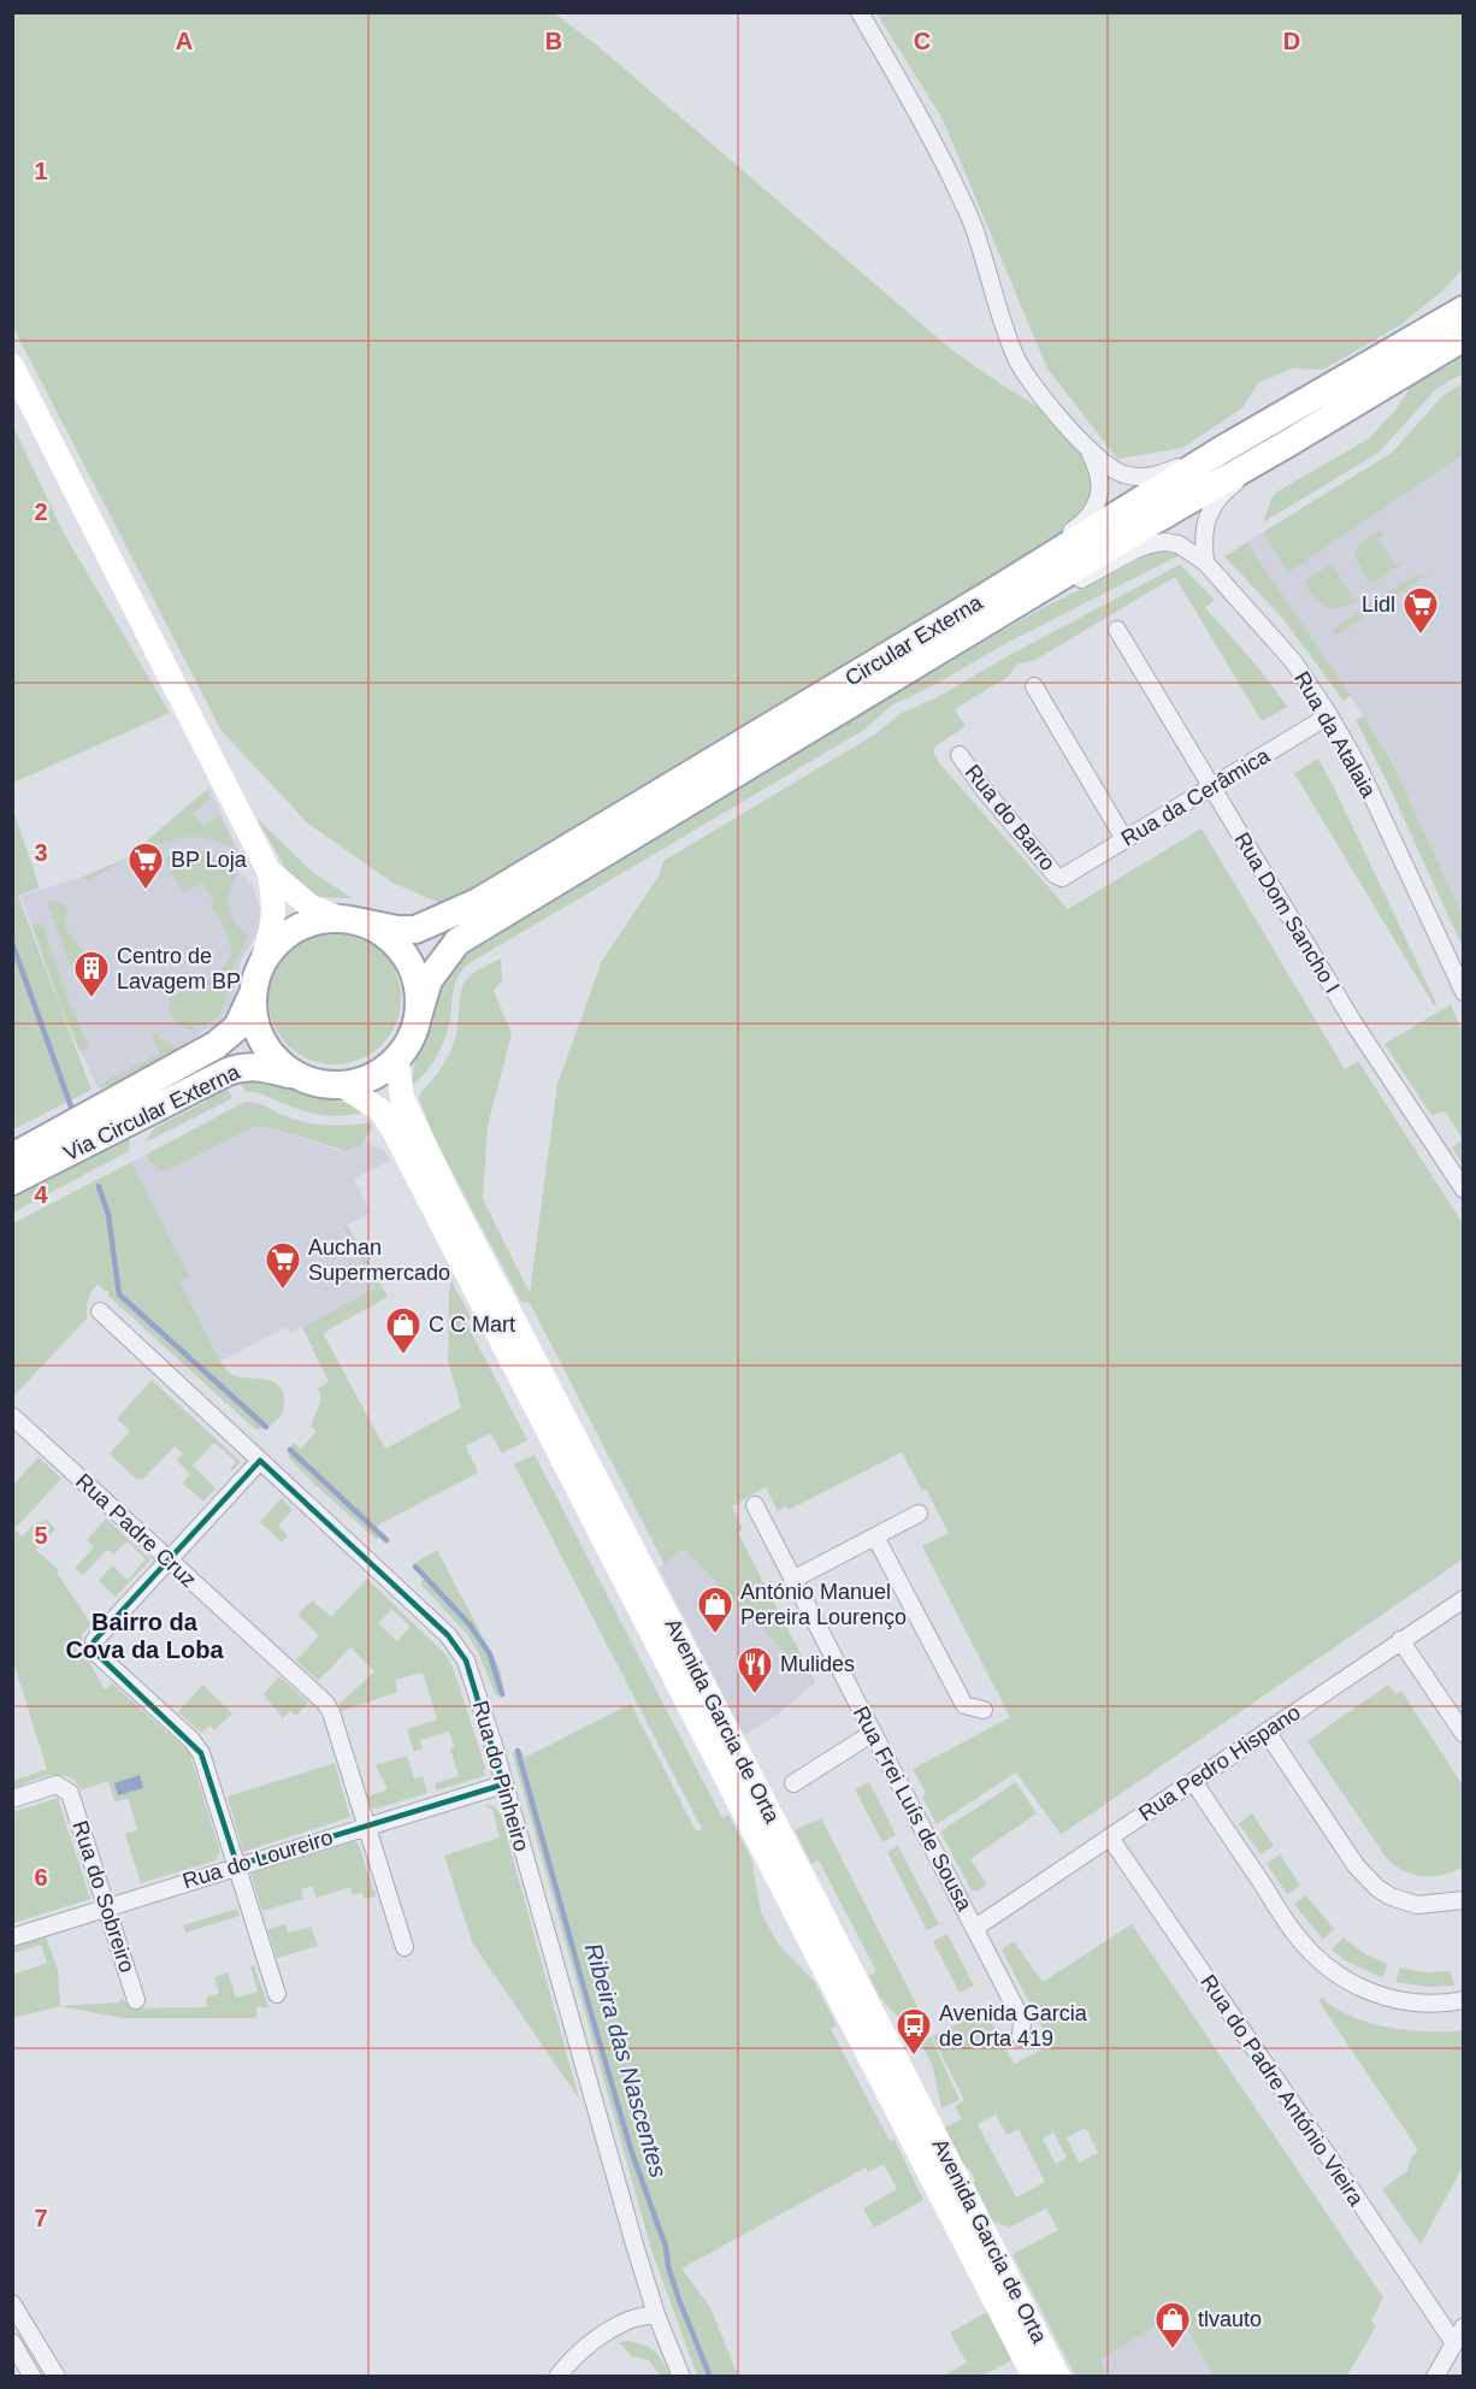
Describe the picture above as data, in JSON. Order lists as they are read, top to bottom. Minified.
{"streets":{"main road":["Circular Externa","Via Circular Externa","Avenida Garcia de Orta"],"street":["Rua da Atalaia","Rua da Cerâmica","Rua do Barro","Rua Dom Sancho I","Rua Padre Cruz","Rua Pedro Hispano","Rua do Pinheiro","Rua Frei Luís de Sousa","Rua do Loureiro","Rua do Sobreiro","Rua do Padre António Vieira"]},"crossings":[["Circular Externa","Rua da Atalaia"],["Circular Externa","Via Circular Externa"],["Circular Externa","Avenida Garcia de Orta"],["Rua da Atalaia","Rua da Cerâmica"],["Rua da Cerâmica","Rua do Barro"],["Rua da Cerâmica","Rua Dom Sancho I"],["Via Circular Externa","Avenida Garcia de Orta"],["Rua Padre Cruz","Rua do Loureiro"],["Rua Pedro Hispano","Rua Frei Luís de Sousa"],["Rua Pedro Hispano","Rua do Padre António Vieira"],["Rua do Pinheiro","Rua do Loureiro"],["Rua do Loureiro","Rua do Sobreiro"]],"districts":["Bairro da Cova da Loba"],"water":["Ribeira das Nascentes"],"places":{"supermarket":["Lidl","BP Loja","Auchan Supermercado"],"building":["Centro de Lavagem BP"],"shop":["C C Mart","António Manuel Pereira Lourenço","tlvauto"],"restaurant":["Mulides"],"bus stop":["Avenida Garcia de Orta 419"]},"grid":{"columns":["A","B","C","D"],"rows":["1","2","3","4","5","6","7"]}}
